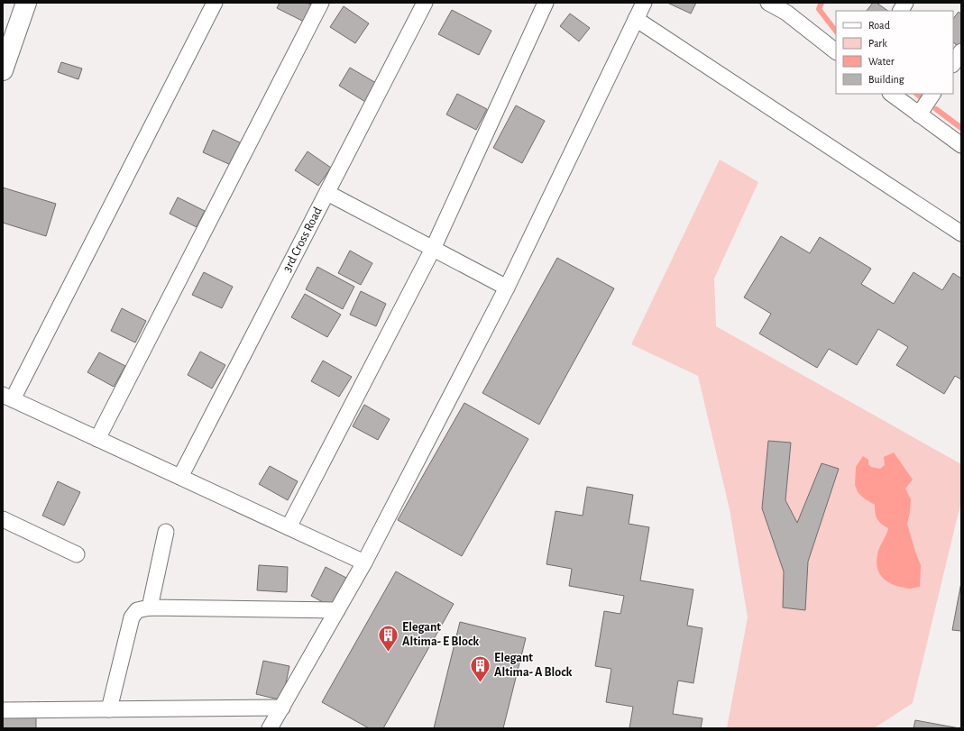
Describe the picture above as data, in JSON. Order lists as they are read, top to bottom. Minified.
{"streets":{"street":["3rd Cross Road"]},"places":{"building":["Elegant Altima- E Block","Elegant Altima- A Block"]},"legend":["Road","Park","Water","Building"]}
